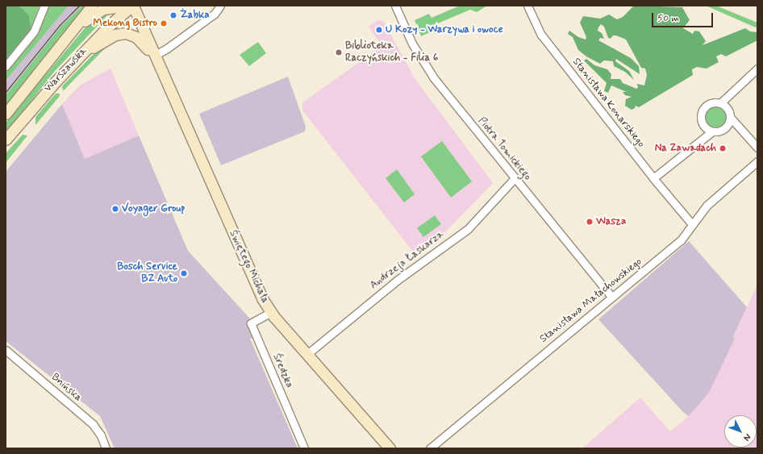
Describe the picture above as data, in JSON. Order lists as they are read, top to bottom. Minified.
{"streets":{"street":["Warszawska","Stanisława Konarskiego","Piotra Tomickiego","Andrzeja Łaskarza","Świętego Michała","Stanisława Małachowskiego","Średzka","Bnińska"]},"crossings":[["Warszawska","Świętego Michała"],["Stanisława Konarskiego","Stanisława Małachowskiego"],["Piotra Tomickiego","Andrzeja Łaskarza"],["Piotra Tomickiego","Stanisława Małachowskiego"],["Andrzeja Łaskarza","Świętego Michała"],["Świętego Michała","Średzka"]],"places":["Żabka","Mekong Bistro","U Kozy - Warzywa i owoce","Biblioteka Raczyńskich - Filia 6","Na Zawadach","Voyager Group","Wasza","Bosch Service BZ Auto"],"scale_bar":"50 m","north":"bottom right"}
